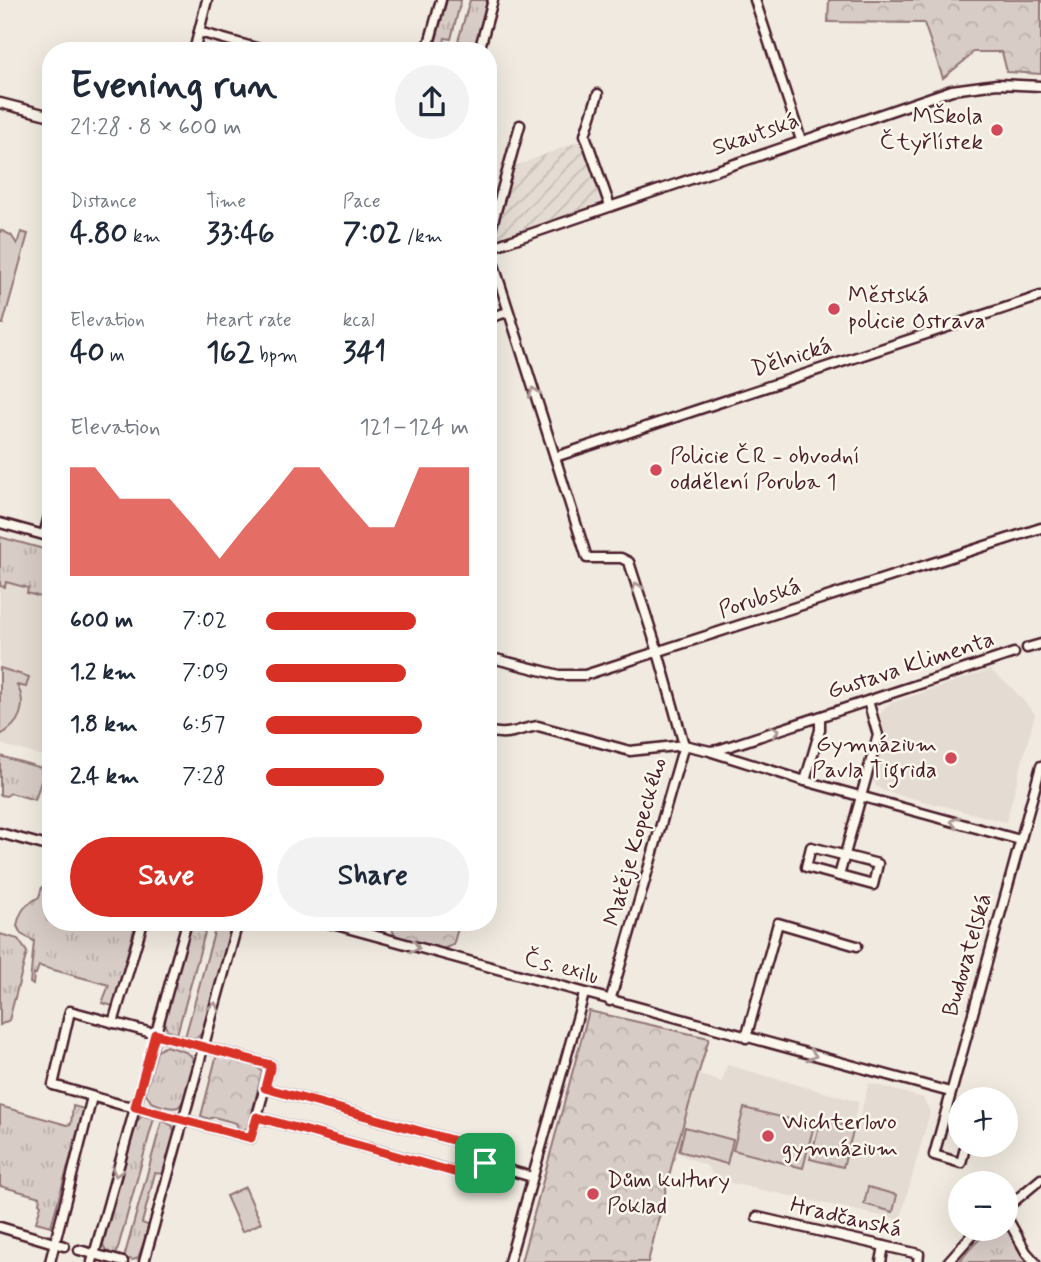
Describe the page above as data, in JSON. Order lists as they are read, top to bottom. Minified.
{"streets":{"street":["Skautská","Dělnická","Porubská","Gustava Klimenta","Matěje Kopeckého","Budovatelská","Čs. exilu","Hradčanská"]},"crossings":[["Porubská","Matěje Kopeckého"],["Gustava Klimenta","Matěje Kopeckého"],["Matěje Kopeckého","Čs. exilu"]],"one_way":["Čs. exilu"],"places":["MŠkola Čtyřlístek","Městská policie Ostrava","Policie ČR - obvodní oddělení Poruba 1","Gymnázium Pavla Tigrida","Wichterlovo gymnázium","Dům kultury Poklad"],"page":{"heading":["Evening run","21:28 · 8 × 600 m"],"stats":[["Distance","4.80 km"],["Time","33:46"],["Pace","7:02 /km"],["Elevation","40 m"],["Heart rate","162 bpm"],["kcal","341"]],"chart":["Elevation","121–124 m"],"list":[{"name":"600 m","note":"7:02"},{"name":"1.2 km","note":"7:09"},{"name":"1.8 km","note":"6:57"},{"name":"2.4 km","note":"7:28"}],"buttons":["Save","Share"],"map_buttons":["+","−"]}}
